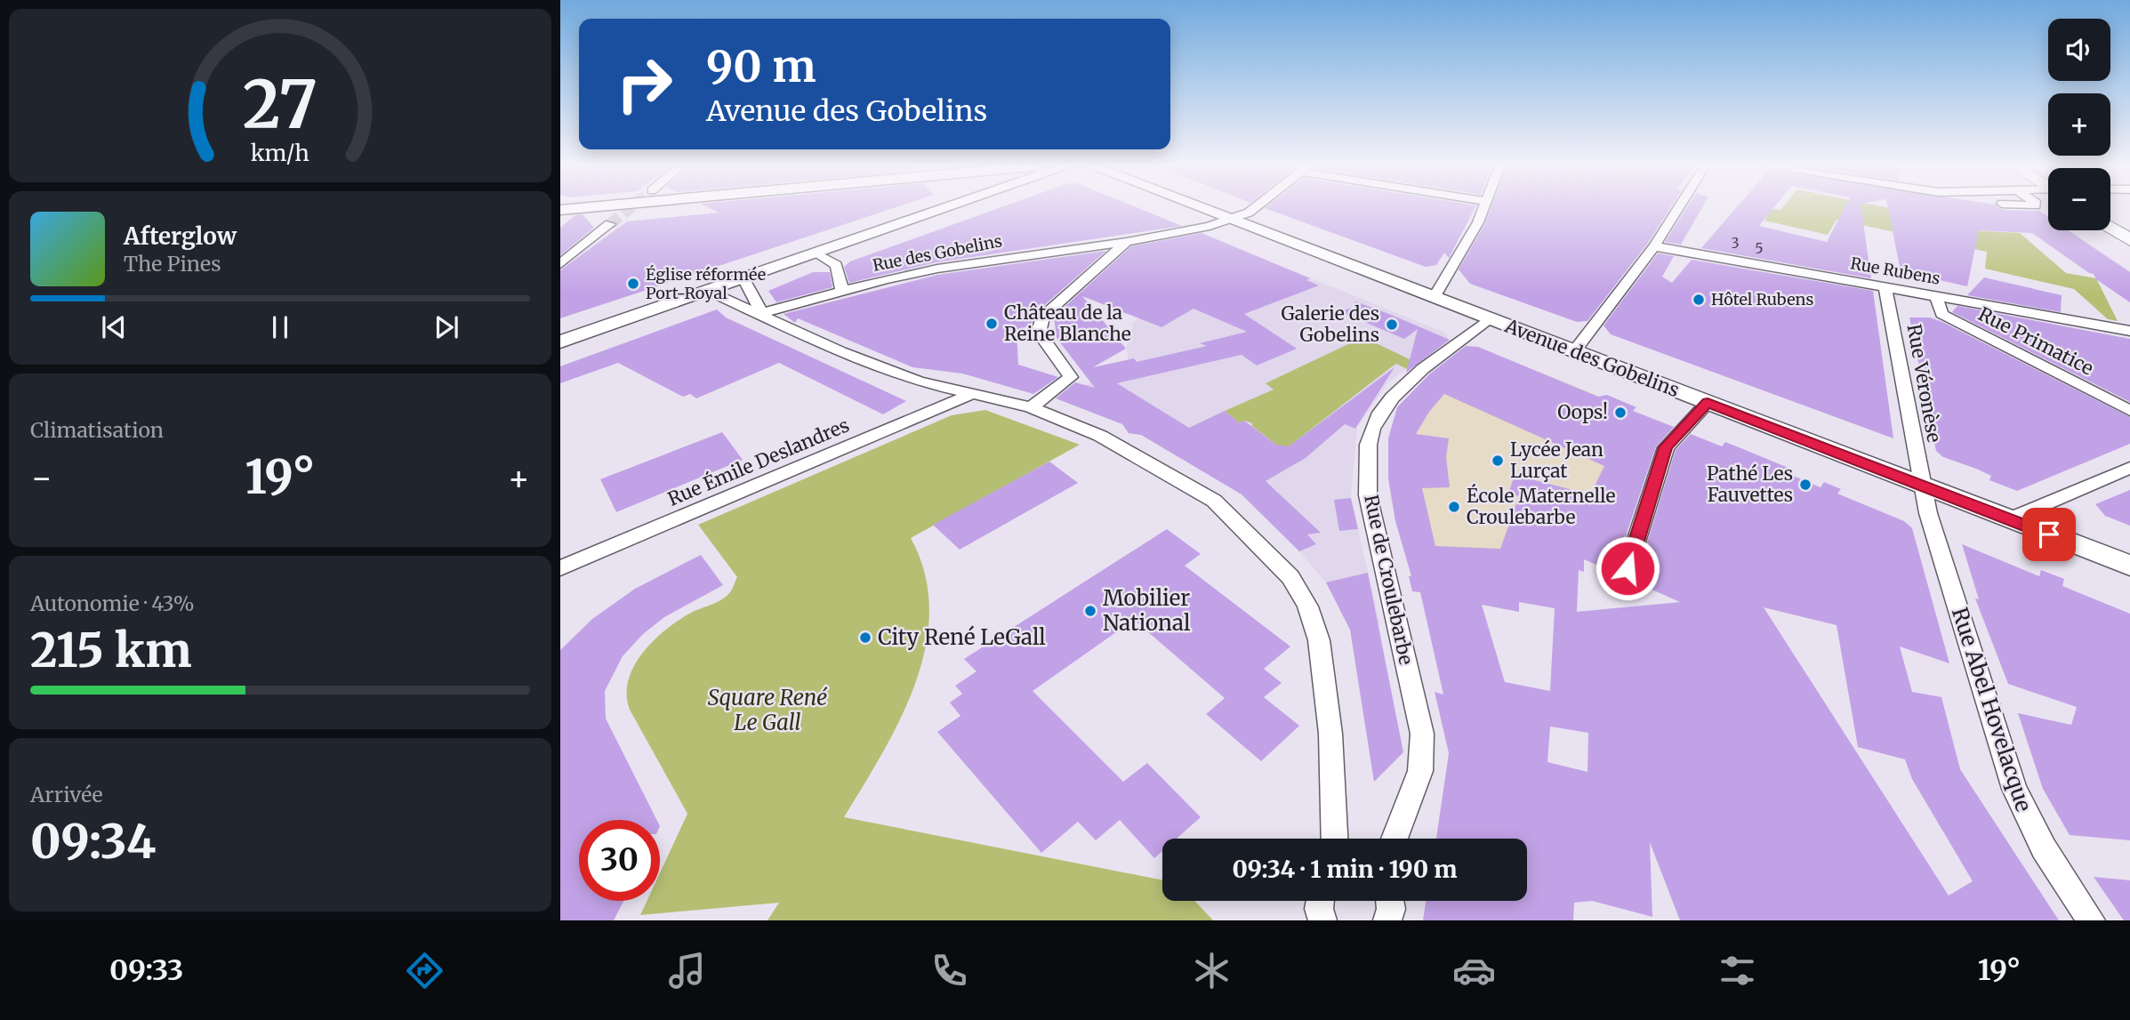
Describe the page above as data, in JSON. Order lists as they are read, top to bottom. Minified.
{"streets":{"main road":["Avenue des Gobelins"],"street":["Rue des Gobelins","Rue Rubens","Rue Primatice","Rue Véronèse","Rue Émile Deslandres","Rue de Croulebarbe","Rue Abel Hovelacque"]},"crossings":[["Rue des Gobelins","Avenue des Gobelins"],["Rue Rubens","Rue Primatice"],["Rue Rubens","Rue Véronèse"],["Avenue des Gobelins","Rue Véronèse"],["Avenue des Gobelins","Rue de Croulebarbe"],["Avenue des Gobelins","Rue Abel Hovelacque"],["Rue Véronèse","Rue Abel Hovelacque"]],"parks":["Square René Le Gall"],"places":["Église réformée Port-Royal","Hôtel Rubens","Château de la Reine Blanche","Galerie des Gobelins","Oops!","Lycée Jean Lurçat","Pathé Les Fauvettes","École Maternelle Croulebarbe","Mobilier National","City René LeGall"],"house_numbers":["3","5"],"page":{"map_buttons":["+","−"],"turn":["90 m","Avenue des Gobelins"],"song":["Afterglow","The Pines"],"tile":["Climatisation",["Autonomie · 43%","215 km"],["Arrivée","09:34"]],"heat":["−","19°","+"],"limit":"30","trip":"09:34 · 1 min · 190 m","tabs":["09:33","19°"],"gauge":["27","km/h"]}}
